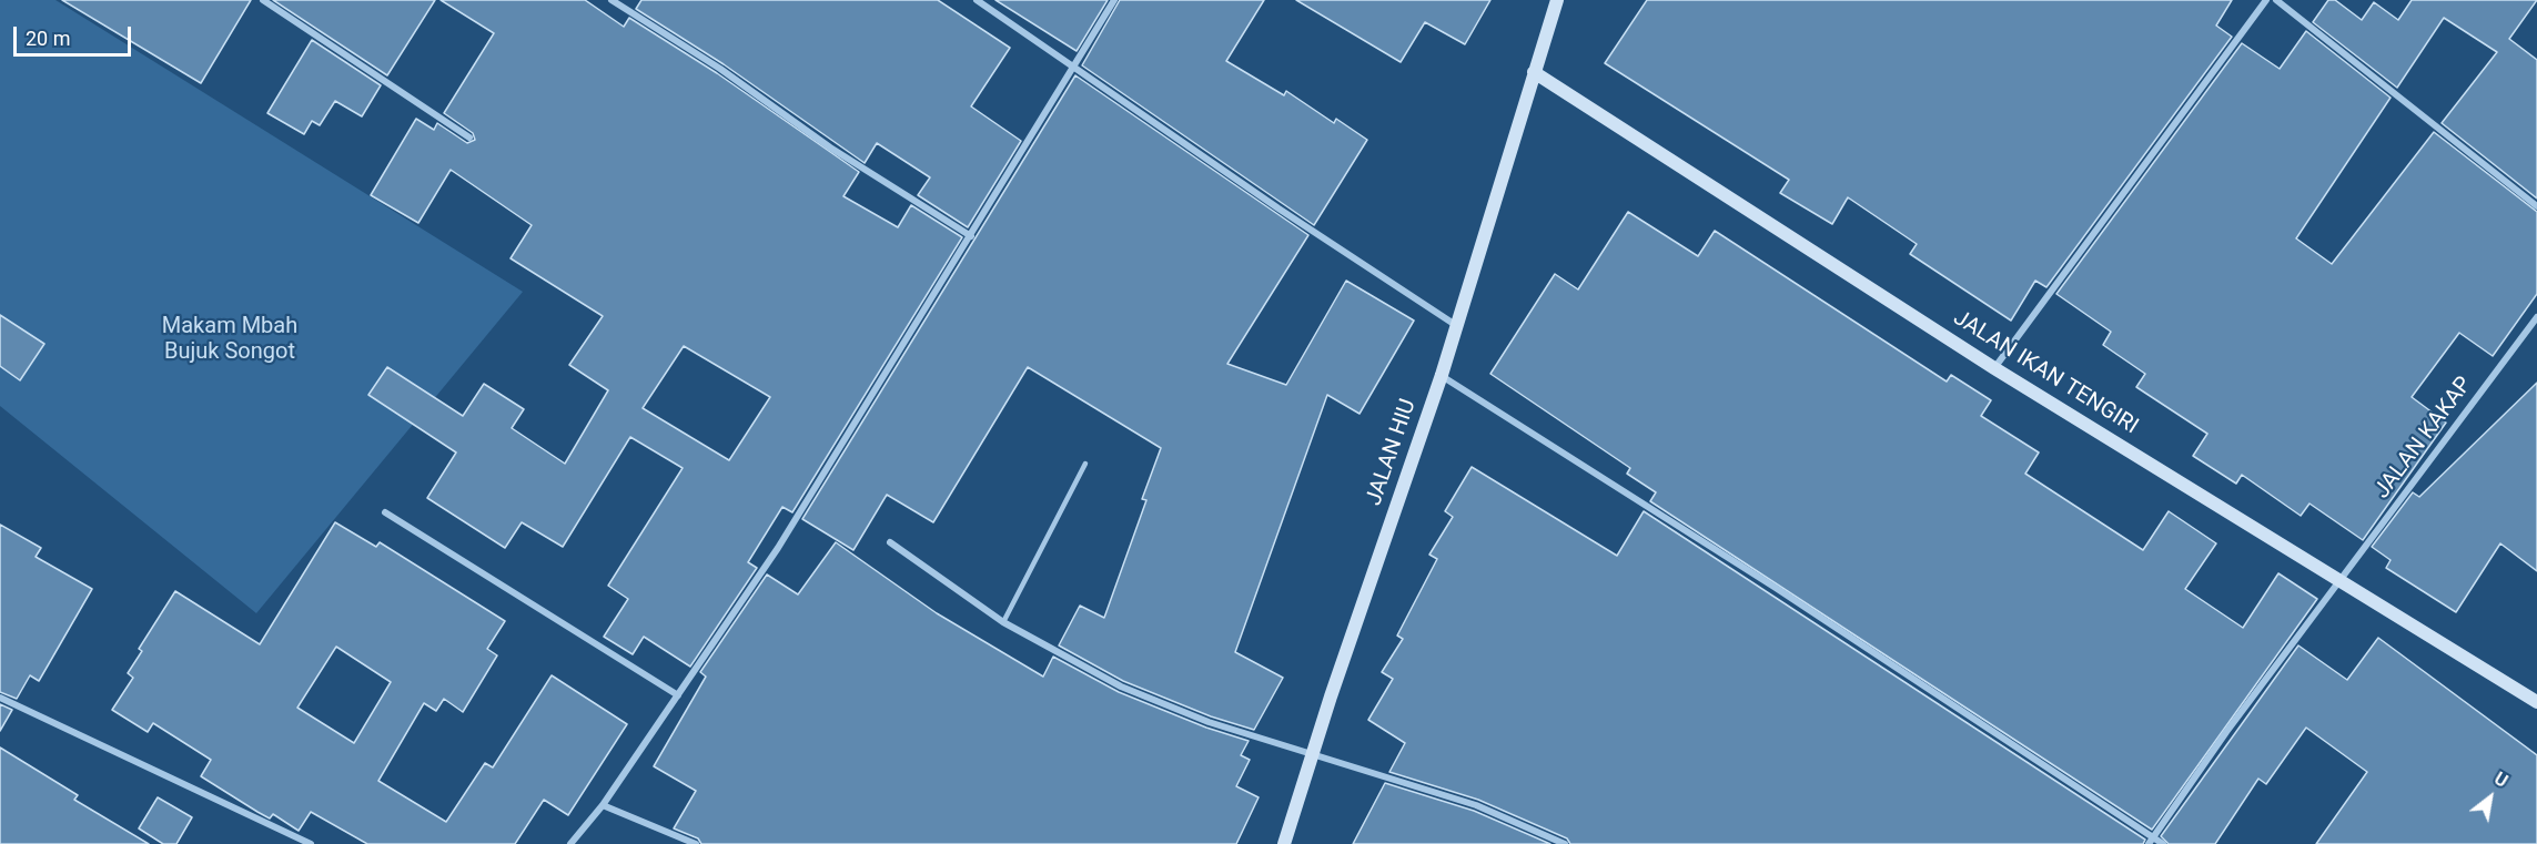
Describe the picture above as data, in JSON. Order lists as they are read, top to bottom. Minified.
{"streets":{"main road":["JALAN IKAN TENGIRI","JALAN HIU"],"street":["JALAN KAKAP"]},"crossings":[["JALAN IKAN TENGIRI","JALAN KAKAP"],["JALAN IKAN TENGIRI","JALAN HIU"]],"parks":["Makam Mbah Bujuk Songot"],"scale_bar":"20 m","north":"top right"}
